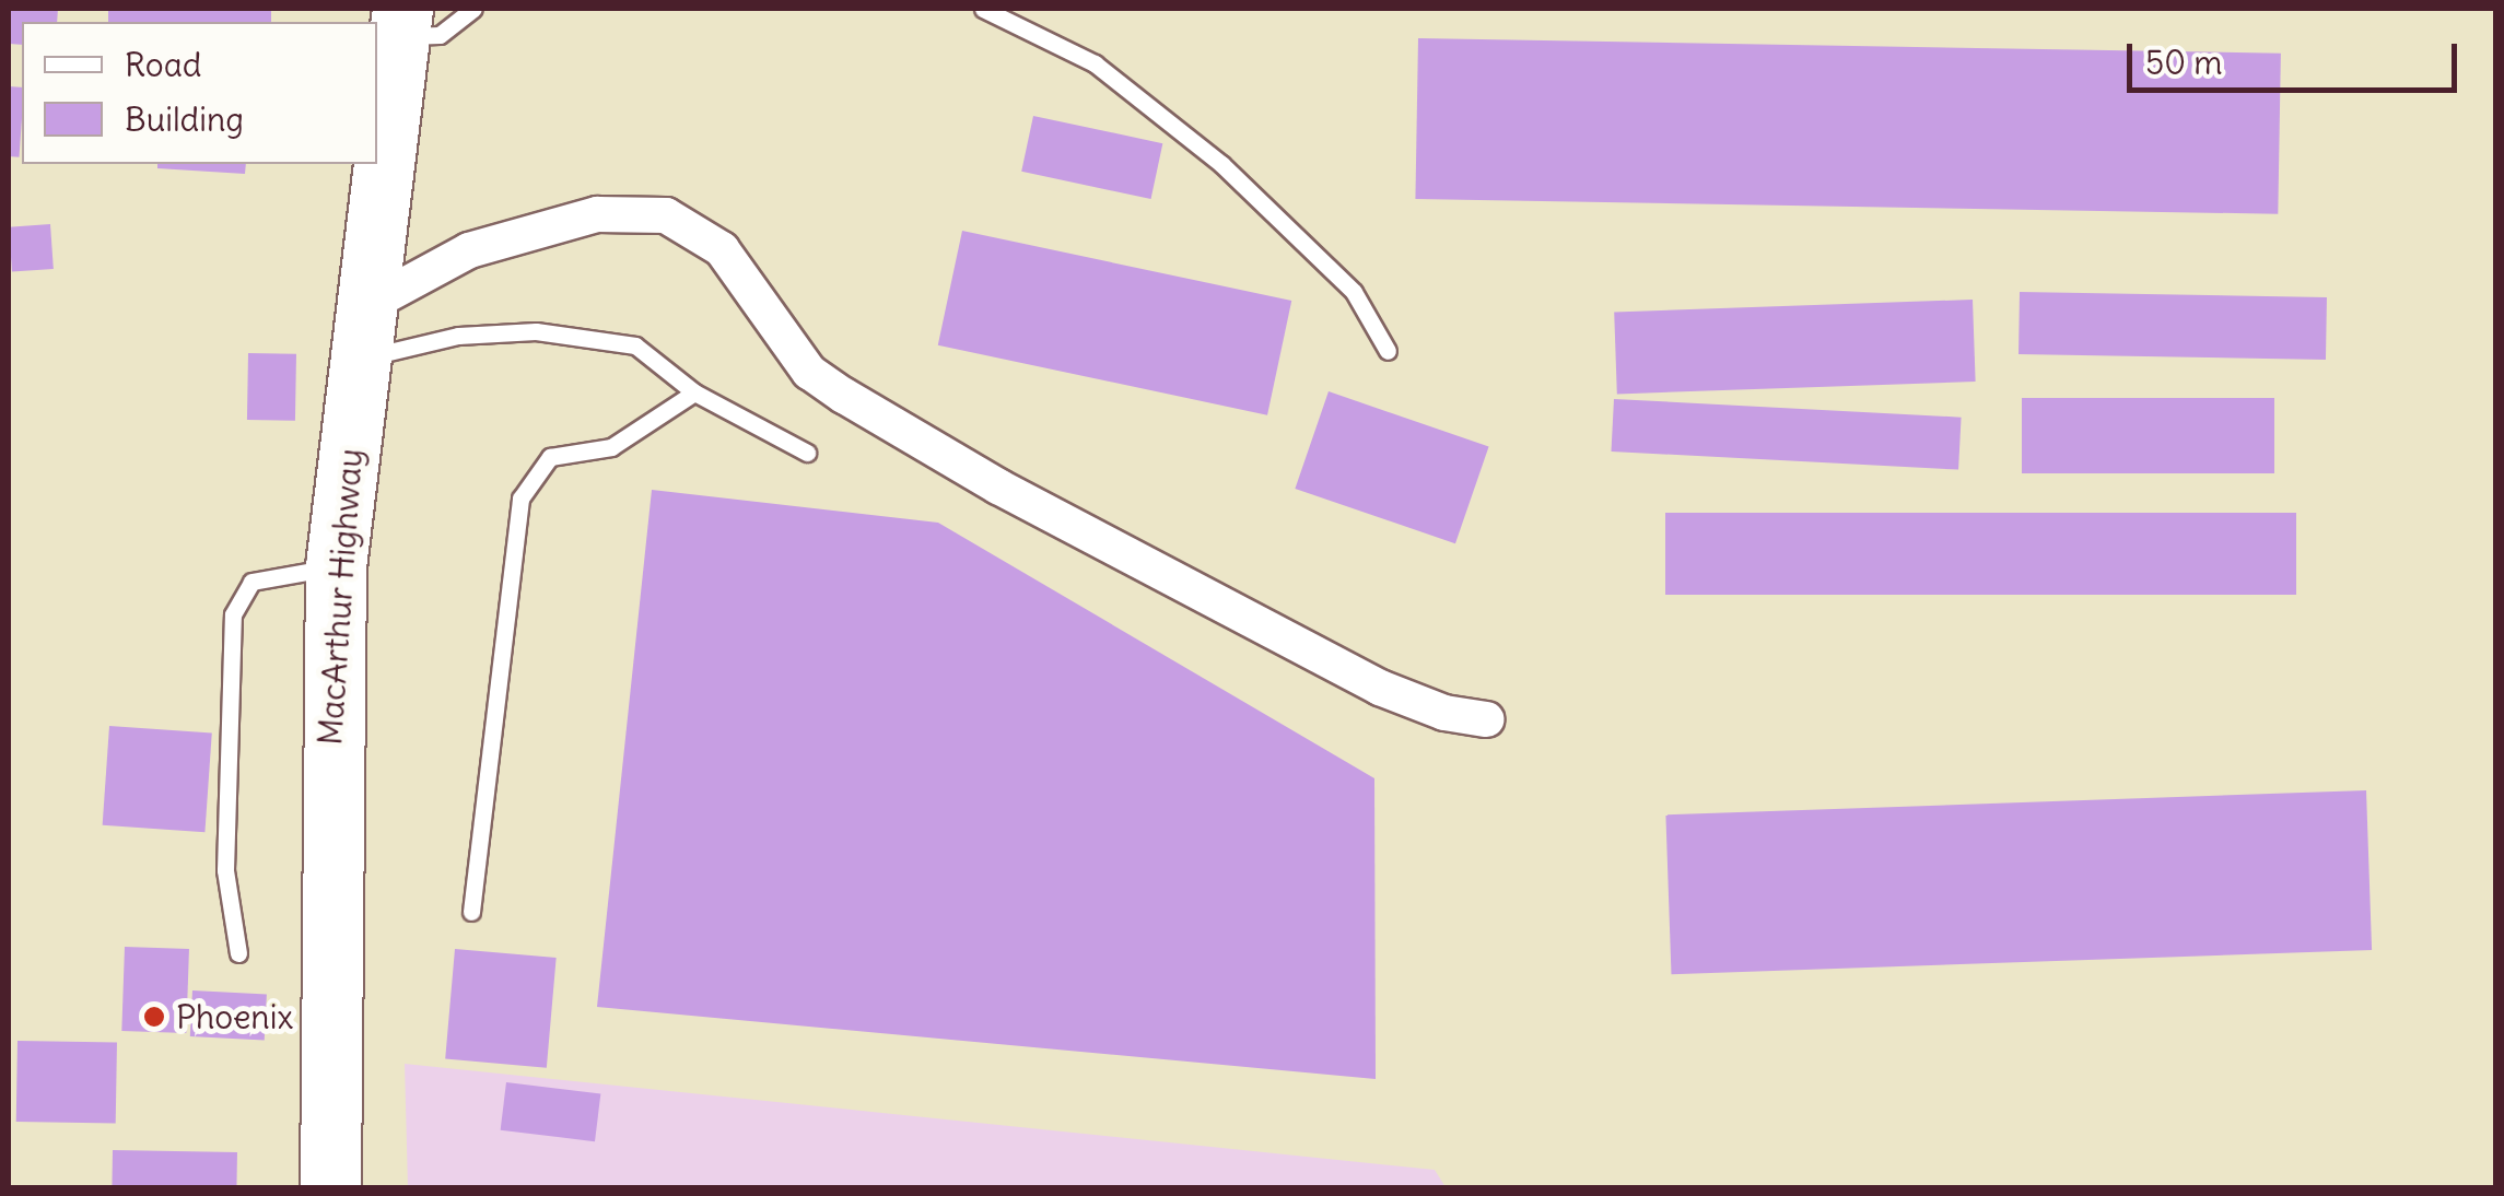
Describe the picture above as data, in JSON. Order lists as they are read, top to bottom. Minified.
{"streets":{"highway":["MacArthur Highway"]},"places":["Phoenix"],"legend":["Road","Building"],"scale_bar":"50 m"}
